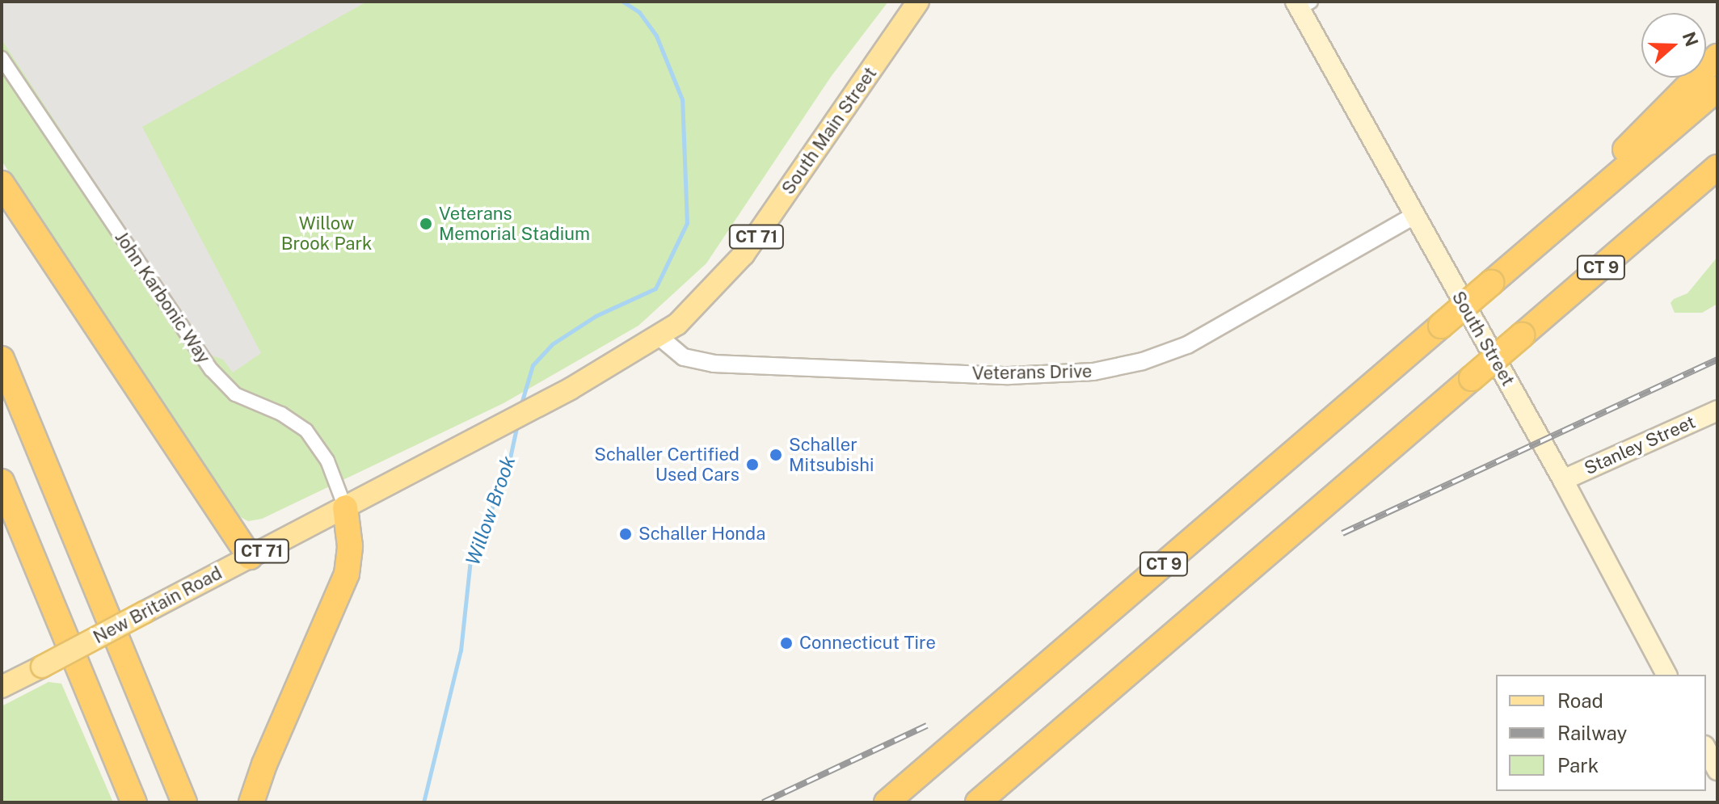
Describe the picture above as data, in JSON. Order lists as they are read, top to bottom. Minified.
{"streets":{"highway":["CT 9"],"main road":["South Main Street","CT 71","South Street","Stanley Street","New Britain Road"],"street":["John Karbonic Way","Veterans Drive"]},"crossings":[["South Main Street","Veterans Drive"],["South Main Street","New Britain Road"],["John Karbonic Way","New Britain Road"],["South Street","Veterans Drive"],["South Street","Stanley Street"]],"water":["Willow Brook"],"parks":["Willow Brook Park"],"places":["Veterans Memorial Stadium","Schaller Mitsubishi","Schaller Certified Used Cars","Schaller Honda","Connecticut Tire"],"legend":["Road","Railway","Park"],"north":"right"}
